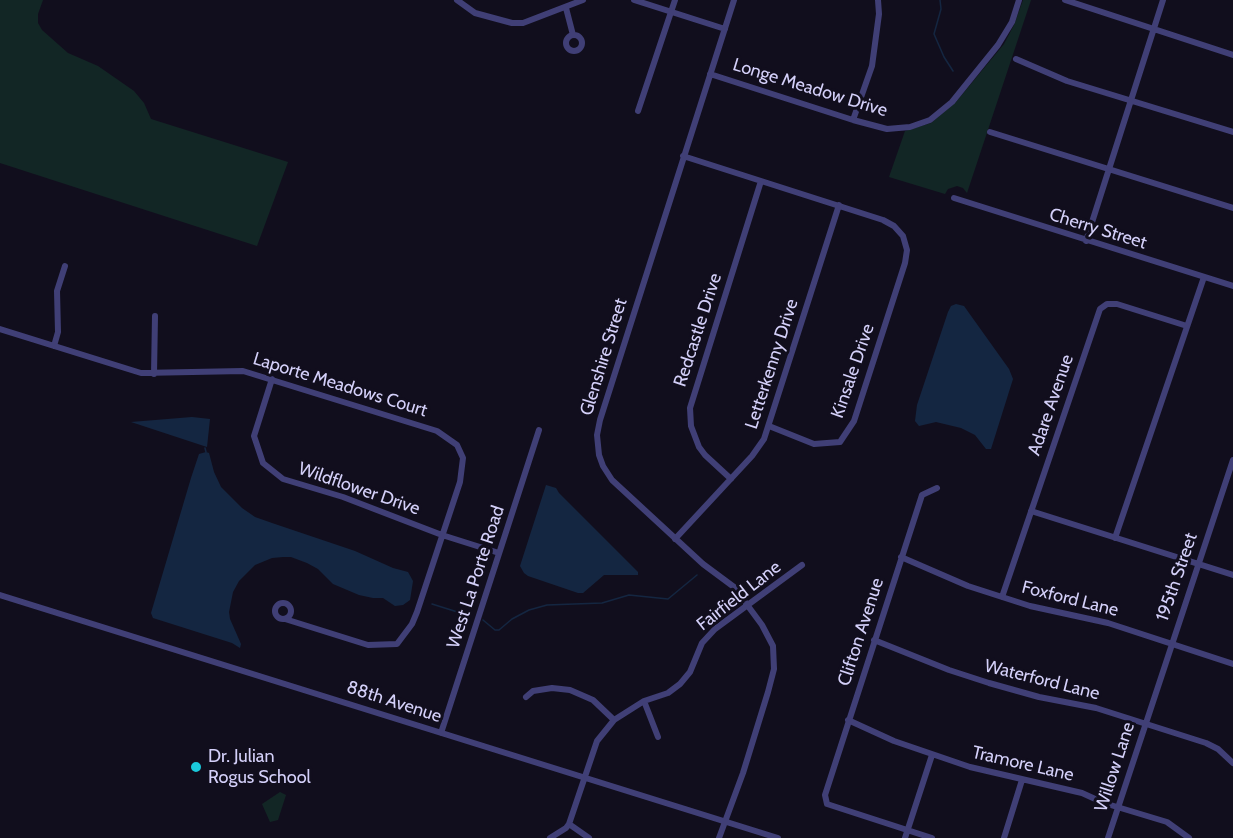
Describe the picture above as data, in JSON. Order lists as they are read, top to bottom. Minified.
{"streets":{"street":["Longe Meadow Drive","Cherry Street","Redcastle Drive","Glenshire Street","Letterkenny Drive","Kinsale Drive","Laporte Meadows Court","Adare Avenue","Wildflower Drive","West La Porte Road","195th Street","Fairfield Lane","Foxford Lane","Clifton Avenue","Waterford Lane","88th Avenue","Tramore Lane","Willow Lane"]},"crossings":[["Longe Meadow Drive","Glenshire Street"],["Redcastle Drive","Letterkenny Drive"],["Glenshire Street","Letterkenny Drive"],["Glenshire Street","Fairfield Lane"],["Glenshire Street","88th Avenue"],["Letterkenny Drive","Kinsale Drive"],["Laporte Meadows Court","Wildflower Drive"],["Adare Avenue","Foxford Lane"],["Wildflower Drive","West La Porte Road"],["West La Porte Road","88th Avenue"],["195th Street","Foxford Lane"],["195th Street","Willow Lane"],["Fairfield Lane","88th Avenue"],["Foxford Lane","Clifton Avenue"],["Clifton Avenue","Waterford Lane"],["Clifton Avenue","Tramore Lane"],["Waterford Lane","Willow Lane"],["Tramore Lane","Willow Lane"]],"places":["Dr. Julian Rogus School"]}
